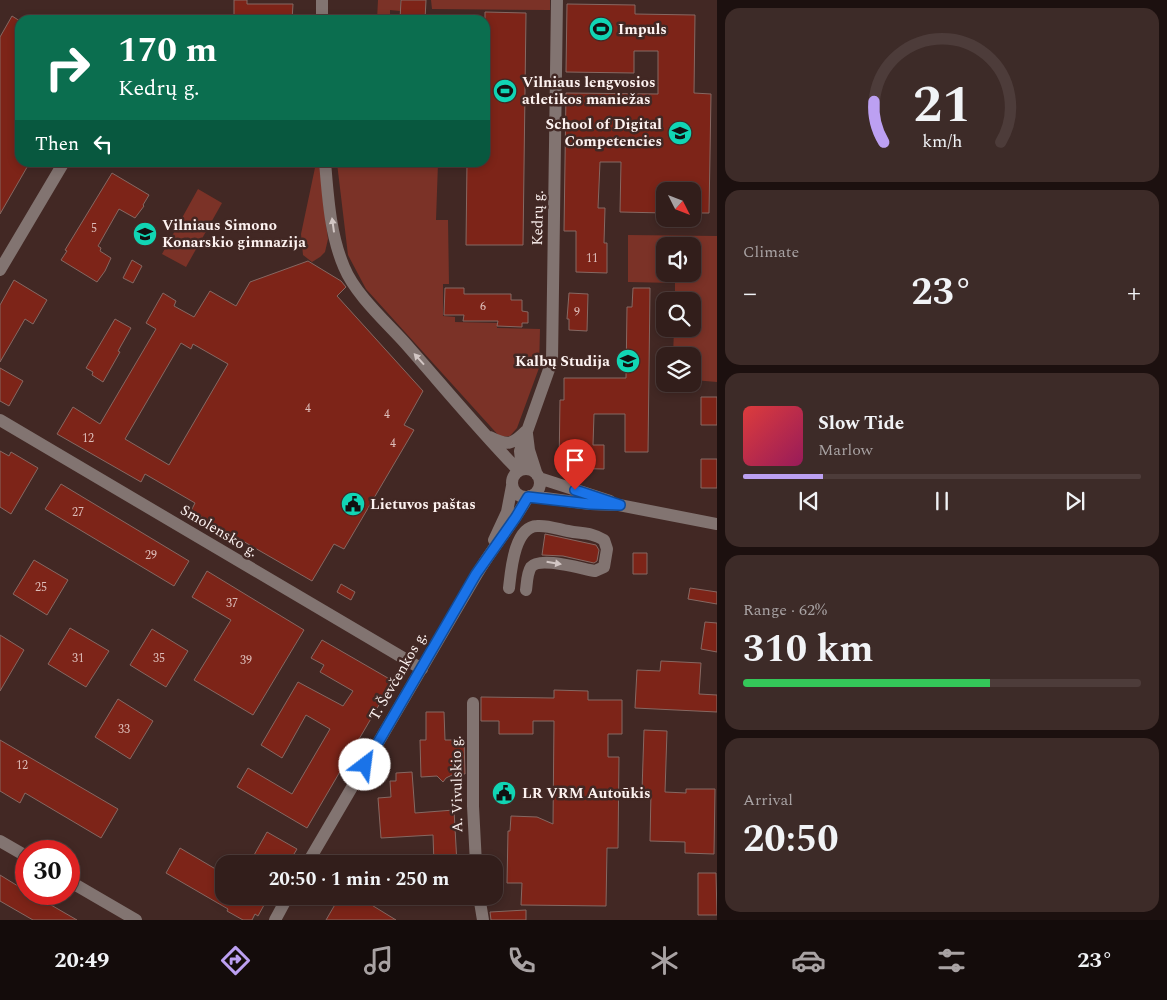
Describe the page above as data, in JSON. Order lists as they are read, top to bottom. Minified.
{"streets":{"street":["Kedrų g.","Smolensko g.","T. Ševčenkos g.","A. Vivulskio g."]},"crossings":[["Kedrų g.","T. Ševčenkos g."],["Smolensko g.","T. Ševčenkos g."]],"places":{"sports":["Impuls","Vilniaus lengvosios atletikos maniežas"],"school or university":["School of Digital Competencies","Vilniaus Simono Konarskio gimnazija","Kalbų Studija"],"public building":["Lietuvos paštas","LR VRM Autoūkis"]},"house_numbers":["5","11","6","9","4","4","12","4","27","29","25","37","31","35","39","33","12"],"north":"bottom right","page":{"turn":["170 m","Kedrų g."],"then":"Then","tile":["Climate",["Range · 62%","310 km"],["Arrival","20:50"]],"heat":["−","23°","+"],"song":["Slow Tide","Marlow"],"limit":"30","trip":"20:50 · 1 min · 250 m","tabs":["20:49","23°"],"gauge":["21","km/h"]}}
